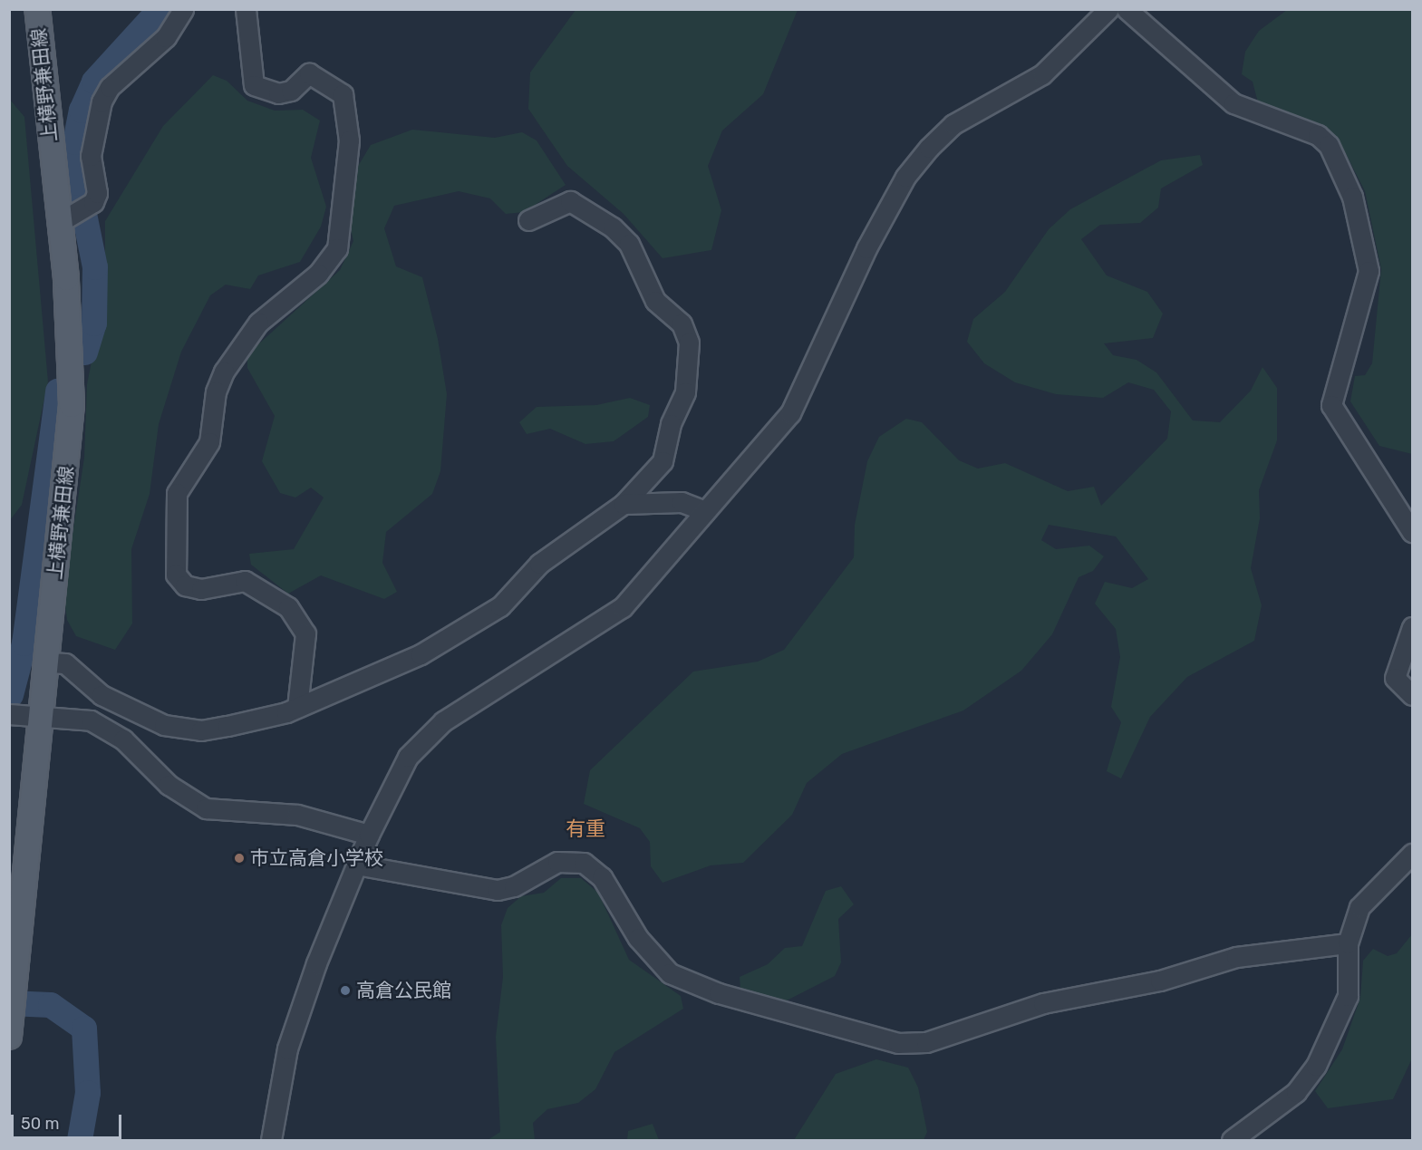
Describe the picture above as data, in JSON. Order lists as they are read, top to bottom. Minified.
{"streets":{"main road":["上横野兼田線"]},"districts":["有重"],"places":["市立高倉小学校","高倉公民館"],"scale_bar":"50 m"}
